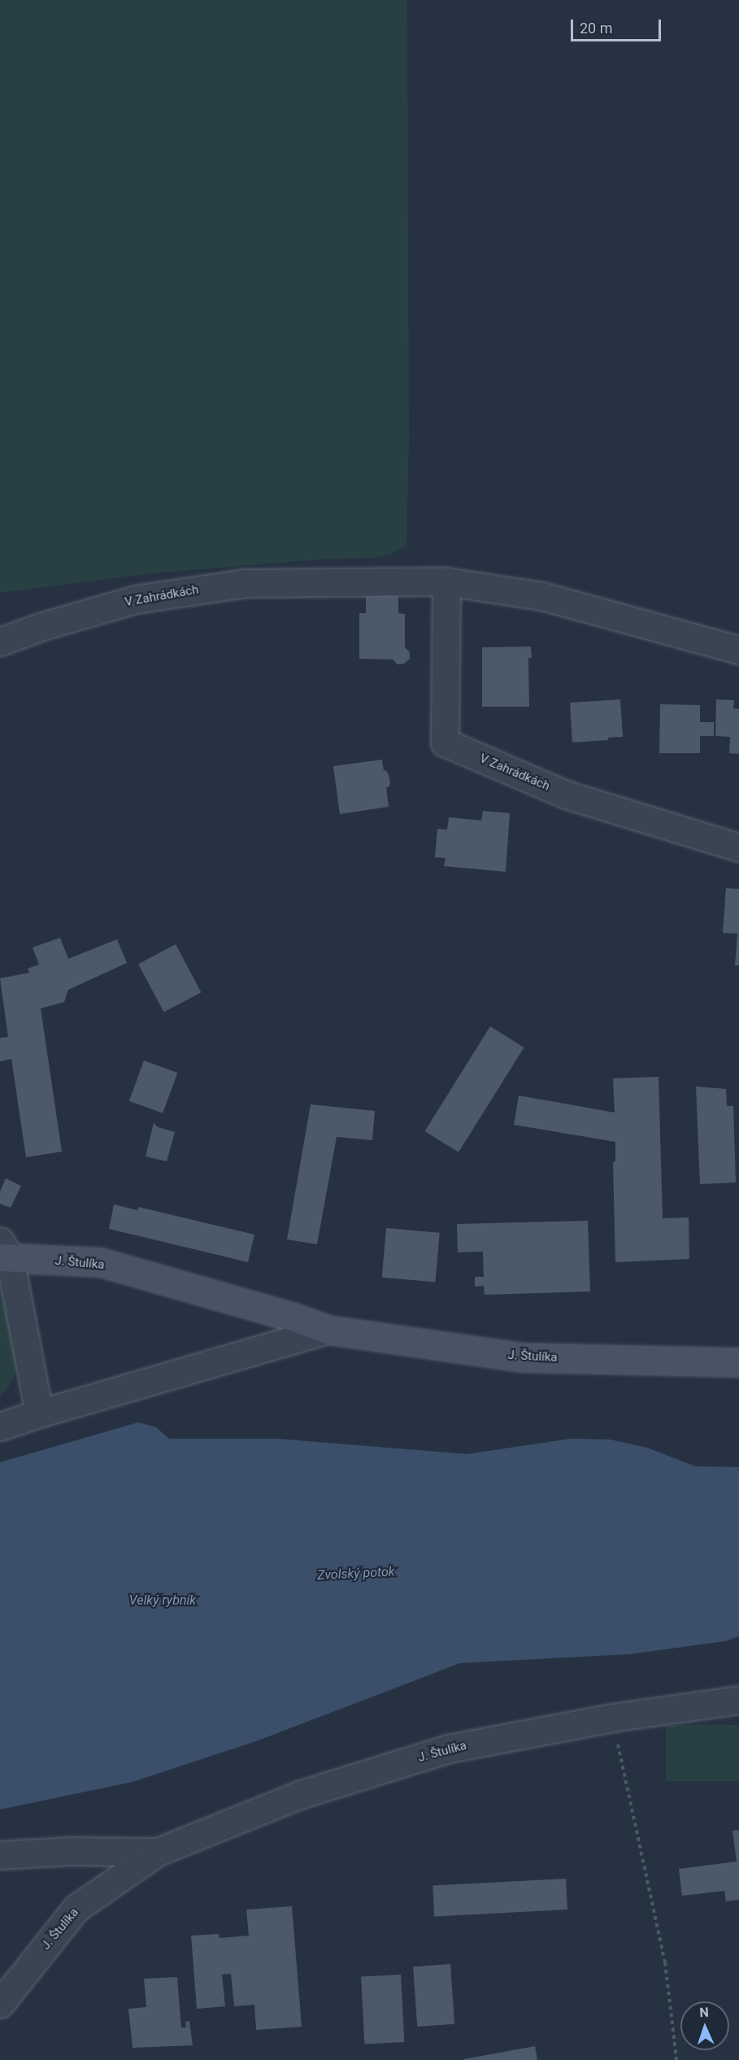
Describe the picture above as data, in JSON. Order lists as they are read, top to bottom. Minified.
{"streets":{"street":["V Zahrádkách","J. Štulíka"]},"water":["Zvolský potok","Velký rybník"],"scale_bar":"20 m","north":"top"}
